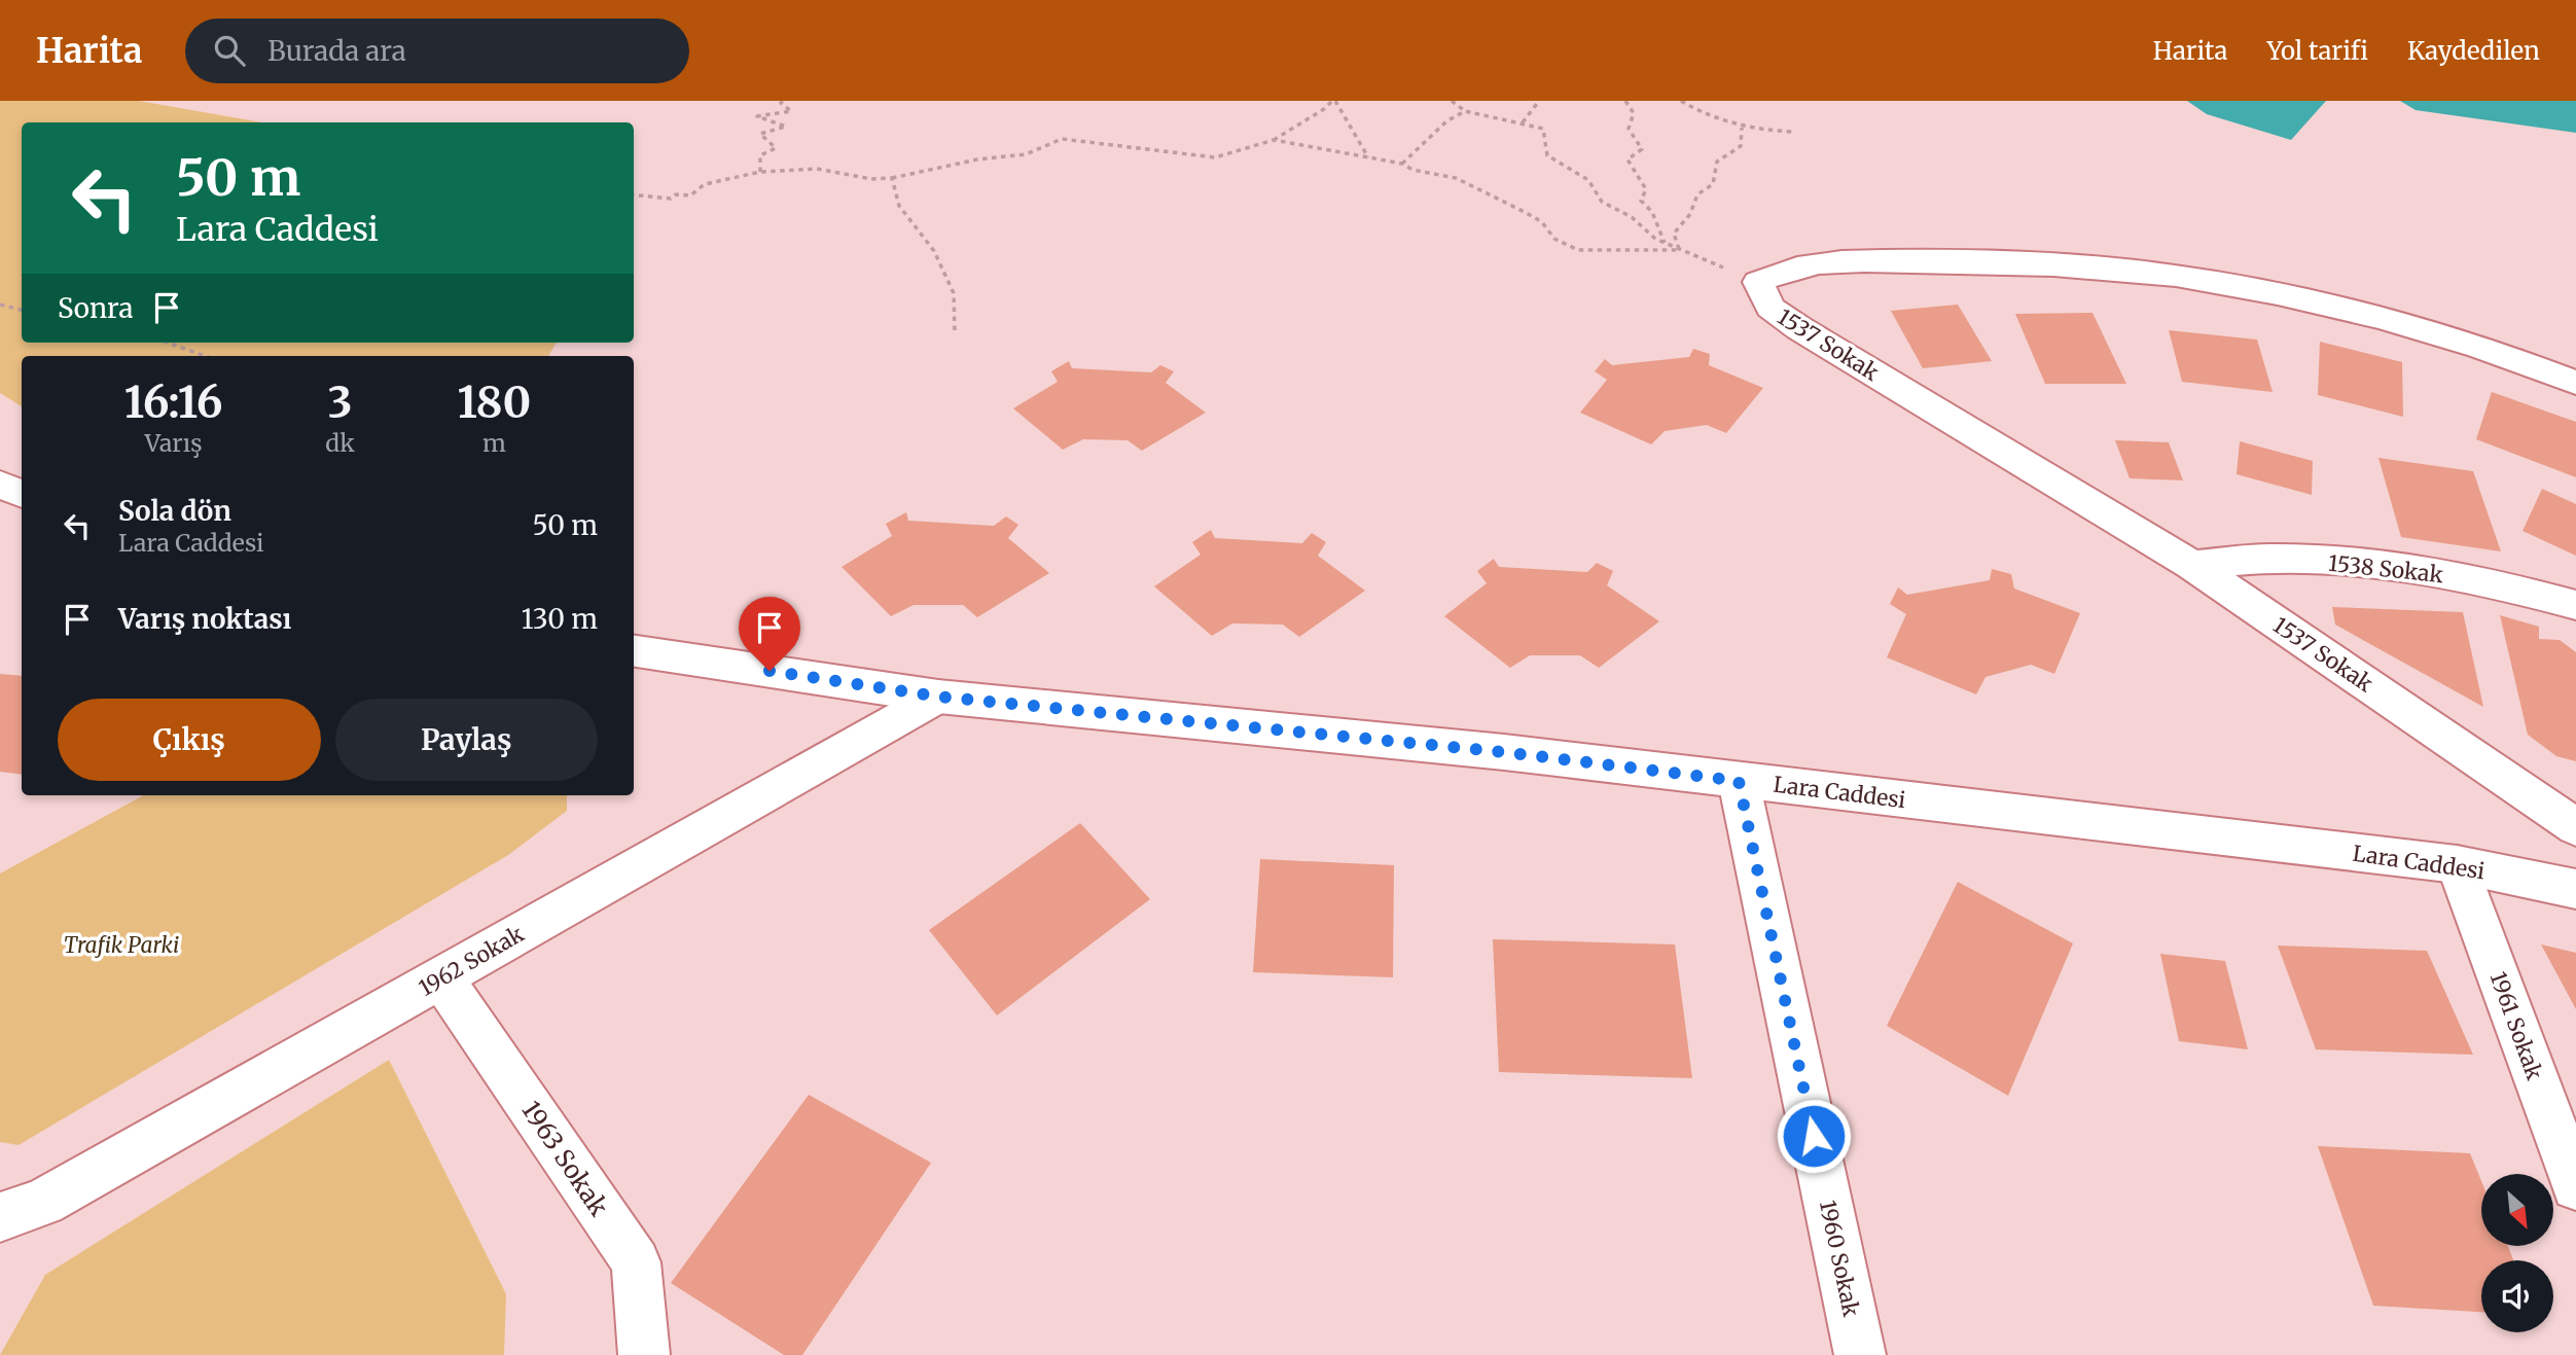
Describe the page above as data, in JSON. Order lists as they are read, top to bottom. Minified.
{"streets":{"street":["1537 Sokak","1538 Sokak","Lara Caddesi","1962 Sokak","1961 Sokak","1963 Sokak","1960 Sokak"]},"crossings":[["1537 Sokak","1538 Sokak"],["Lara Caddesi","1962 Sokak"],["Lara Caddesi","1961 Sokak"],["Lara Caddesi","1960 Sokak"],["1962 Sokak","1963 Sokak"]],"parks":["Trafik Parki"],"north":"bottom right","page":{"header":"Harita","search":"Burada ara","nav":["Harita","Yol tarifi","Kaydedilen"],"turn":["50 m","Lara Caddesi"],"then":"Sonra","eta":["16:16","Varış","3","dk","180","m"],"list":[{"name":"Sola dön","note":"Lara Caddesi","value":"50 m"},{"name":"Varış noktası","value":"130 m"}],"buttons":["Çıkış","Paylaş"]}}
